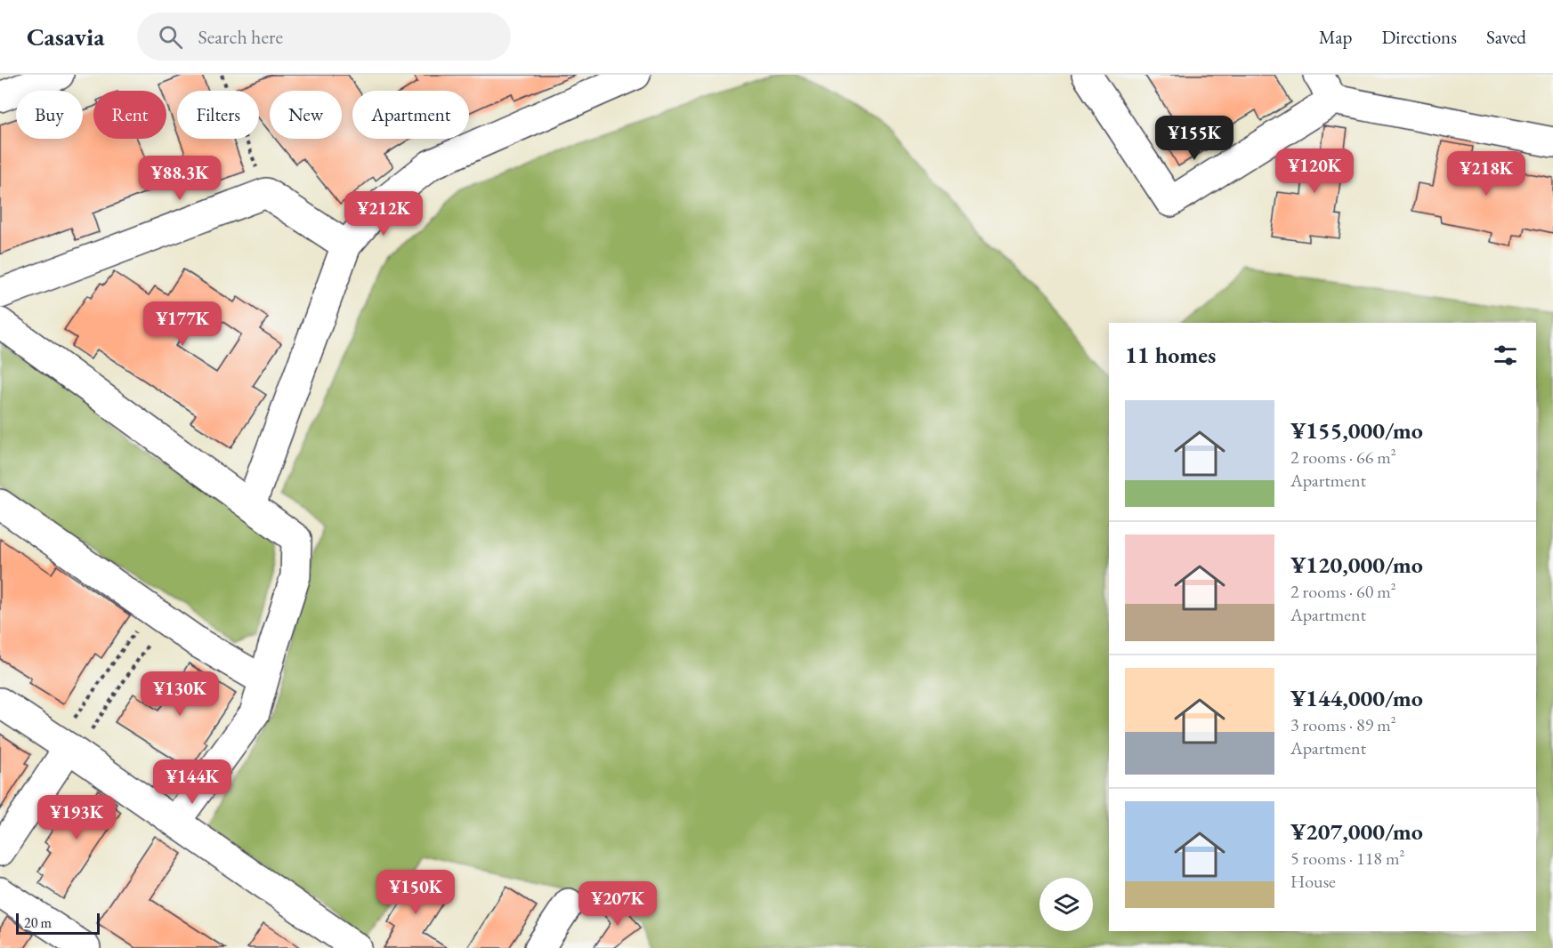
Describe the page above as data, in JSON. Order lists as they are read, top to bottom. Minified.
{"scale_bar":"20 m","page":{"header":"Casavia","search":"Search here","nav":["Map","Directions","Saved"],"chip":["Buy","Rent","Filters","New","Apartment"],"price":["¥155K","¥120K","¥218K","¥88.3K","¥212K","¥177K","¥130K","¥144K","¥193K","¥150K","¥207K"],"heading":"11 homes","list":[{"name":"¥155,000/mo","note":"2 rooms · 66 m² · Apartment"},{"name":"¥120,000/mo","note":"2 rooms · 60 m² · Apartment"},{"name":"¥144,000/mo","note":"3 rooms · 89 m² · Apartment"},{"name":"¥207,000/mo","note":"5 rooms · 118 m² · House"}],"scale":"20 m"}}
